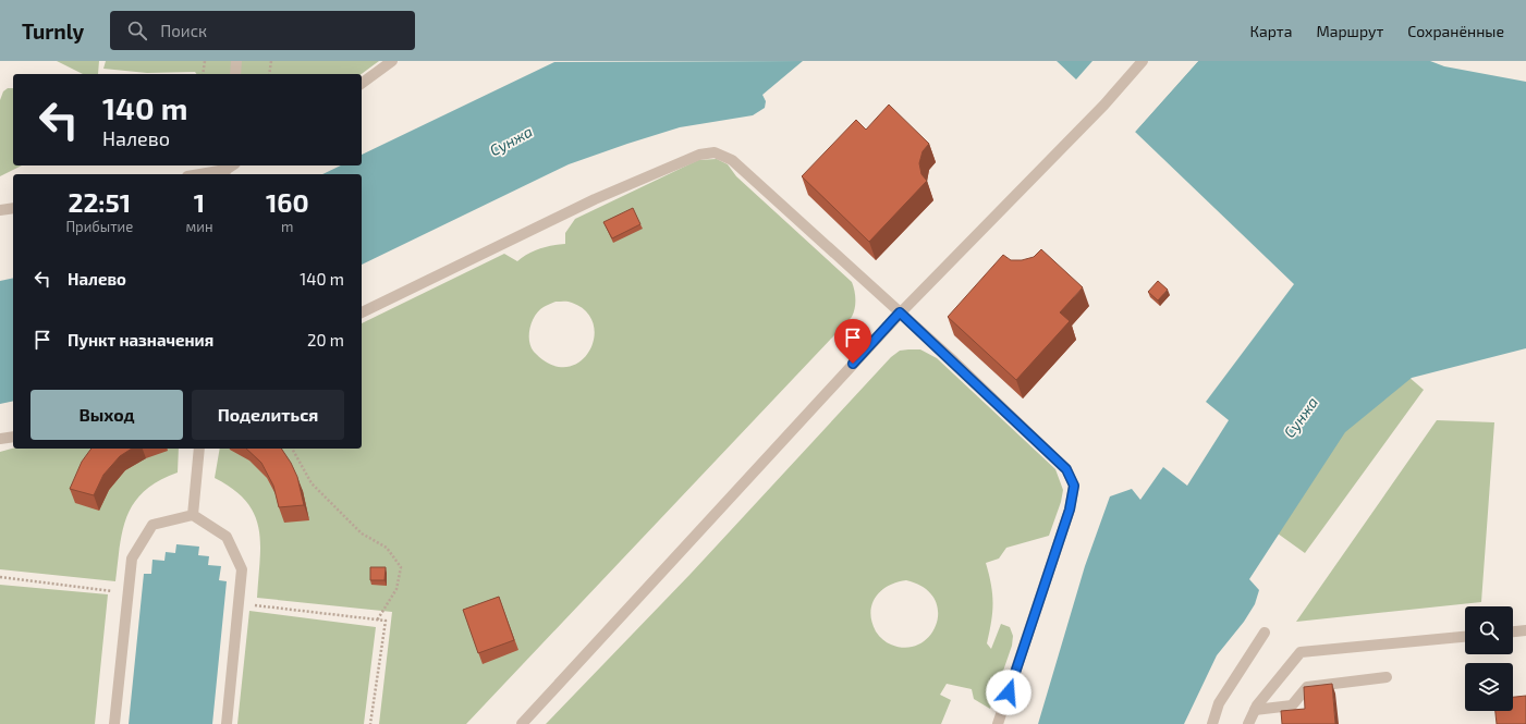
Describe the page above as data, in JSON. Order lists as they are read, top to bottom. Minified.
{"water":["Сунжа"],"page":{"header":"Turnly","search":"Поиск","nav":["Карта","Маршрут","Сохранённые"],"turn":["140 m","Налево"],"eta":["22:51","Прибытие","1","мин","160","m"],"list":[{"name":"Налево","value":"140 m"},{"name":"Пункт назначения","value":"20 m"}],"buttons":["Выход","Поделиться"]}}
